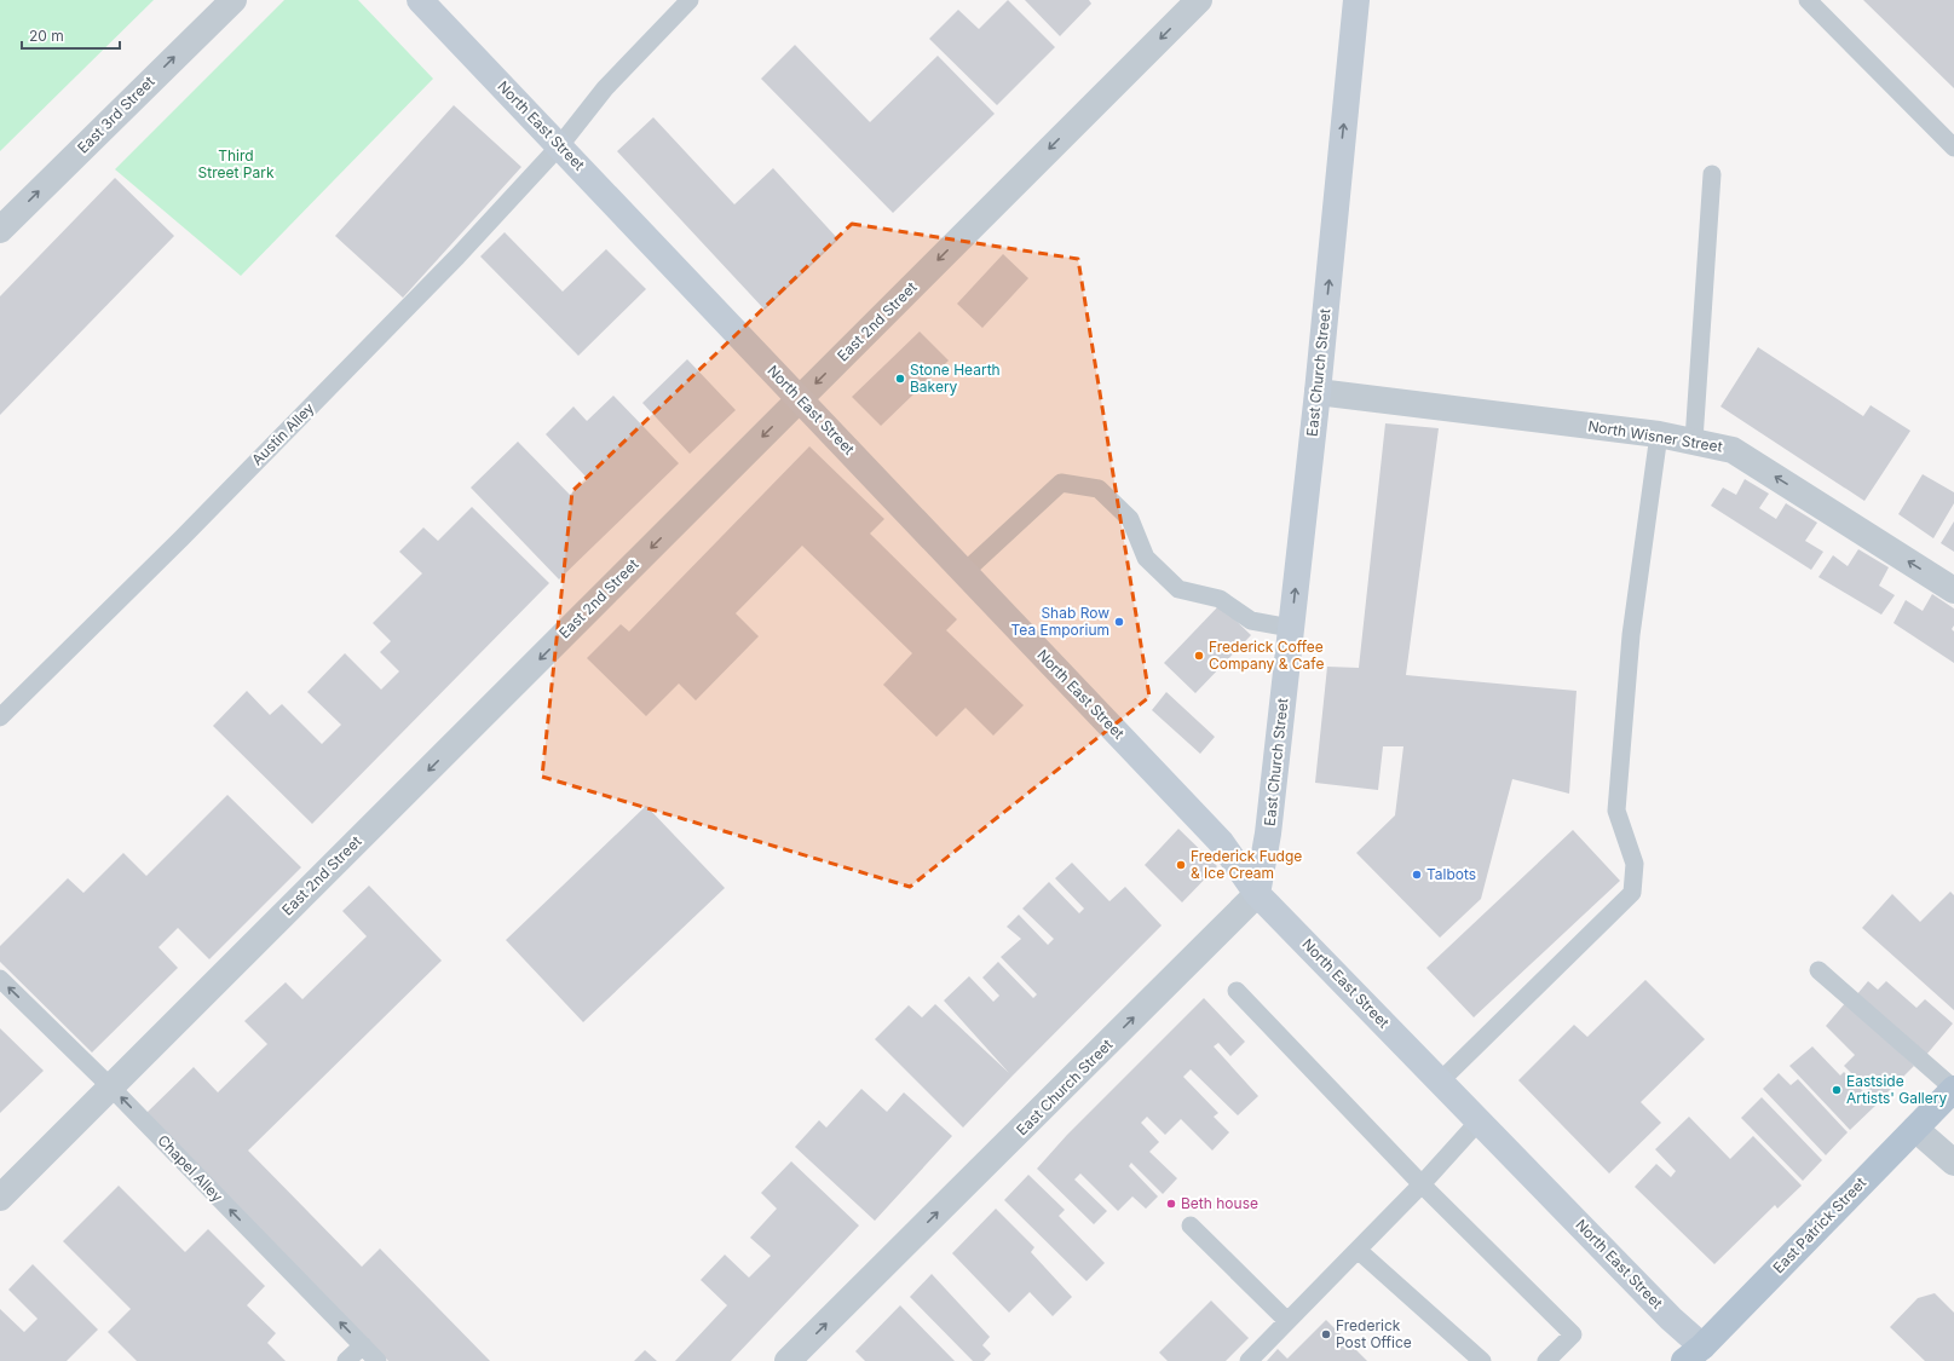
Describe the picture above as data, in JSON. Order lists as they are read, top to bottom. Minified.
{"streets":{"main road":["North East Street","East Church Street","East Patrick Street"],"street":["East 3rd Street","East 2nd Street","North Wisner Street"],"lane":["Austin Alley","Chapel Alley"]},"crossings":[["North East Street","East 2nd Street"],["North East Street","East Church Street"],["North East Street","Austin Alley"],["North East Street","East Patrick Street"],["East 2nd Street","Chapel Alley"],["East Church Street","North Wisner Street"]],"one_way":["East 3rd Street","East 2nd Street","East Church Street","North Wisner Street","Chapel Alley"],"parks":["Third Street Park"],"places":["Stone Hearth Bakery","Shab Row Tea Emporium","Frederick Coffee Company & Cafe","Frederick Fudge & Ice Cream","Talbots","Eastside Artists' Gallery","Beth house","Frederick Post Office"],"scale_bar":"20 m"}
